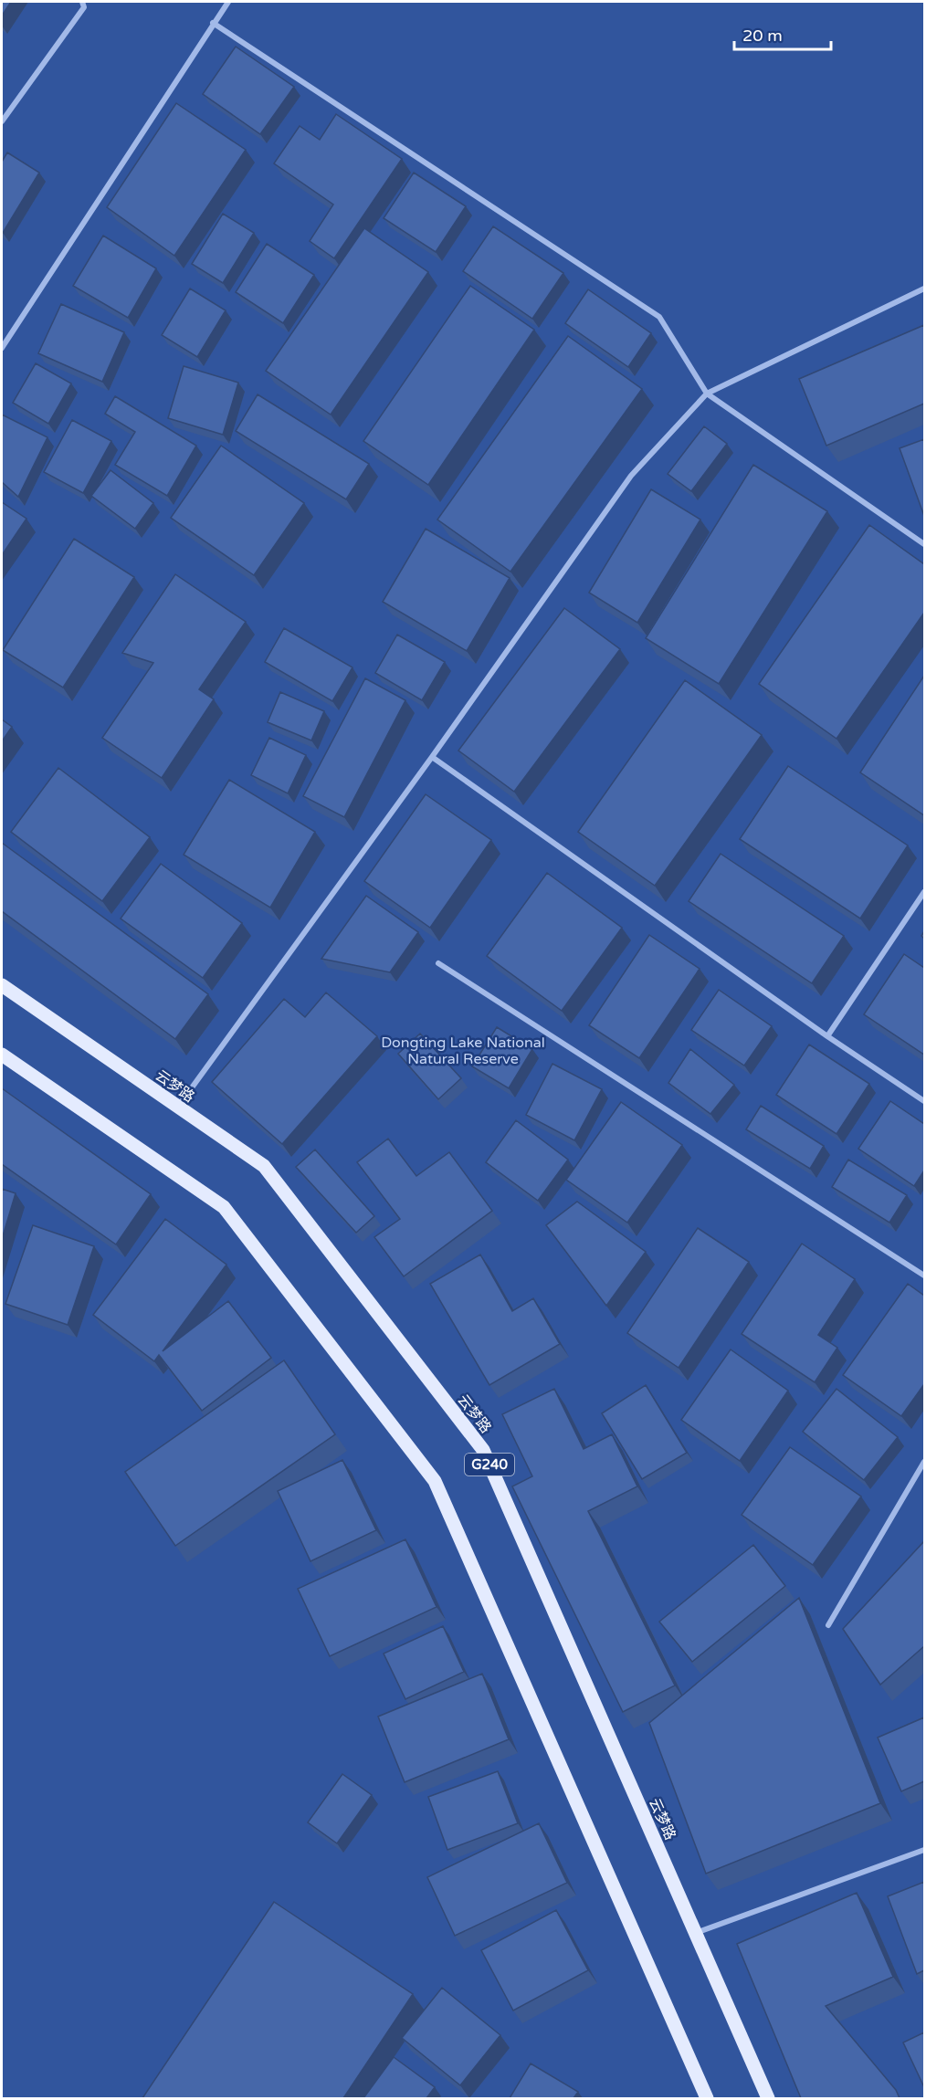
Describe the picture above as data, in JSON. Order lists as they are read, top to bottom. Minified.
{"streets":{"main road":["云梦路","G240"]},"parks":["Dongting Lake National Natural Reserve"],"scale_bar":"20 m"}
